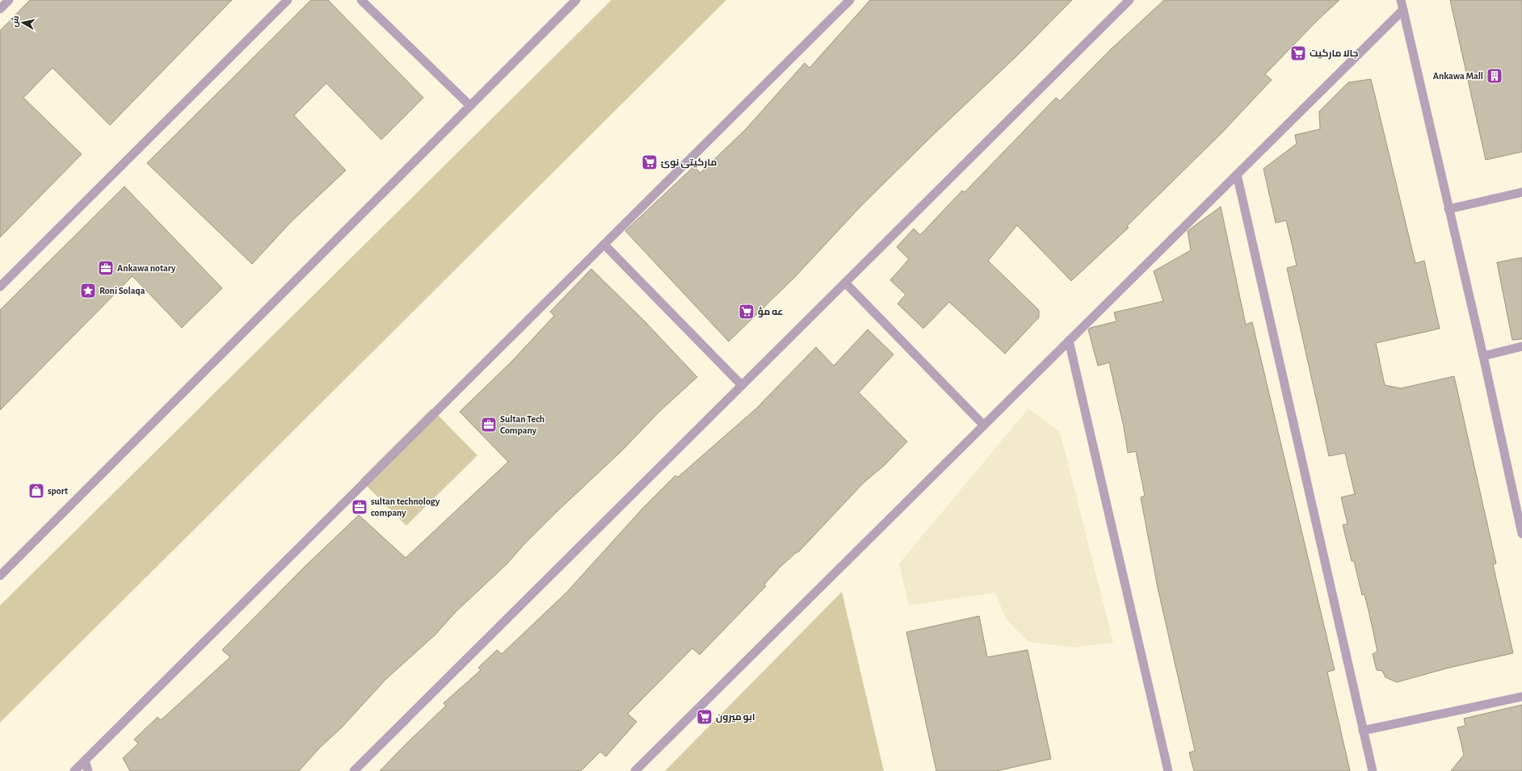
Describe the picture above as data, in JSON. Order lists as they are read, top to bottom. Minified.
{"places":{"supermarket":["جالا ماركيت","مارکیتی نوئ","عه مؤ","ابو ميرون"],"building":["Ankawa Mall"],"office":["Ankawa notary","Sultan Tech Company","sultan technology company"],"place":["Roni Solaqa"],"shop":["sport"]},"north":"left"}
